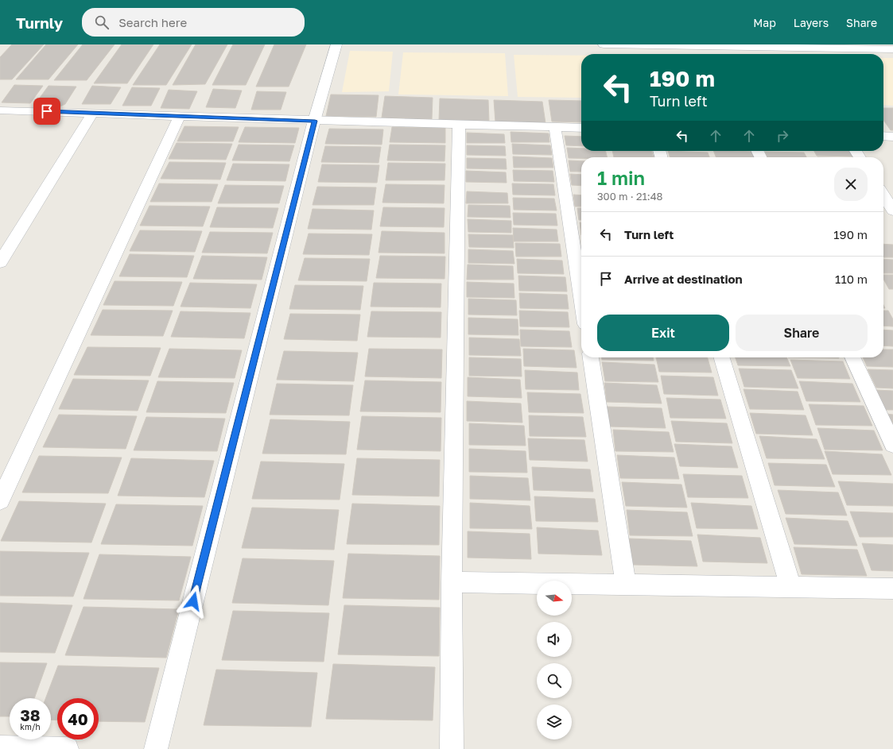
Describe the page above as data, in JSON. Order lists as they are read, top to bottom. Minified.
{"north":"right","page":{"header":"Turnly","search":"Search here","nav":["Map","Layers","Share"],"turn":["190 m","Turn left"],"heading":["1 min","300 m · 21:48"],"list":[{"name":"Turn left","value":"190 m"},{"name":"Arrive at destination","value":"110 m"}],"buttons":["Exit","Share"],"speed":"38 km/h","limit":"40"}}
